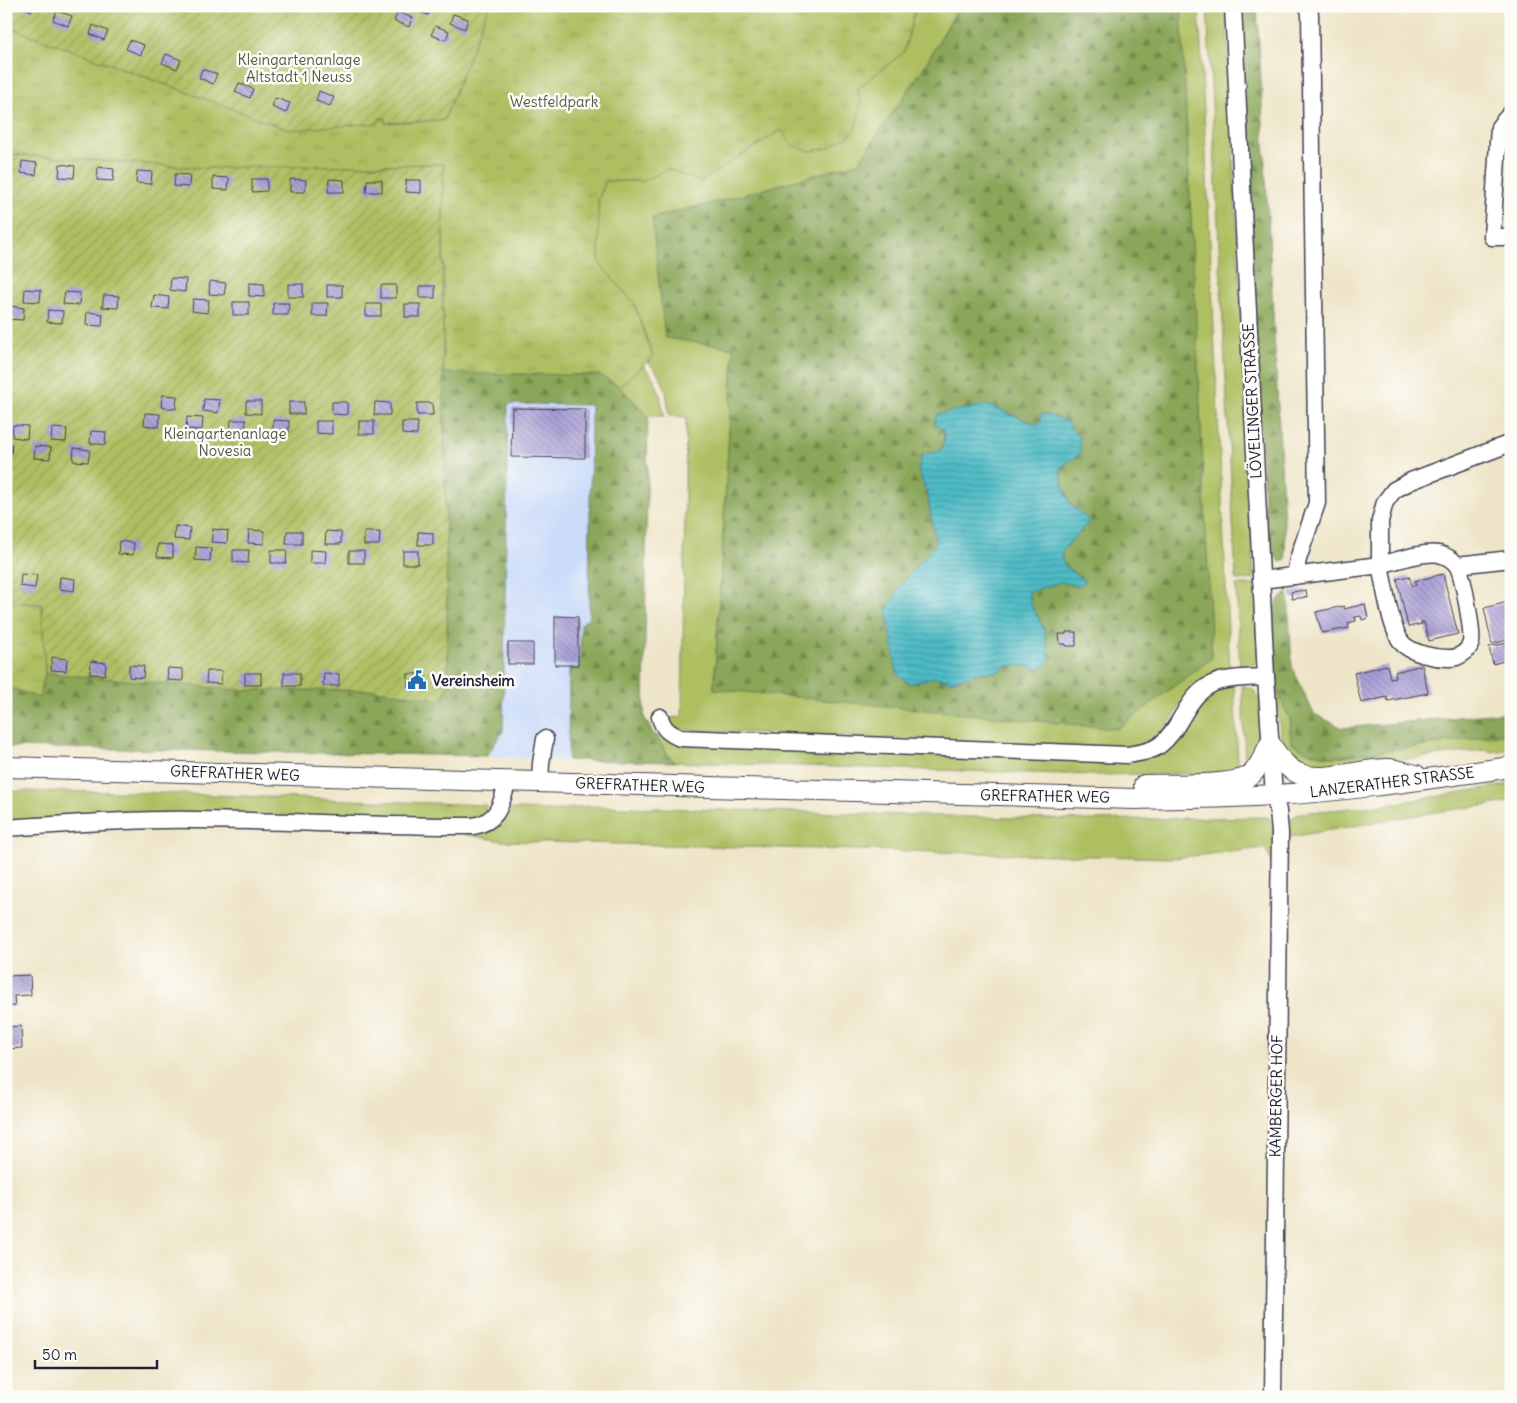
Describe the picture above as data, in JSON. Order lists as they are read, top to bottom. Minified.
{"streets":{"main road":["GREFRATHER WEG","LANZERATHER STRASSE"],"street":["LÖVELINGER STRASSE","KAMBERGER HOF"]},"crossings":[["LÖVELINGER STRASSE","GREFRATHER WEG"],["LÖVELINGER STRASSE","LANZERATHER STRASSE"],["LÖVELINGER STRASSE","KAMBERGER HOF"],["GREFRATHER WEG","LANZERATHER STRASSE"],["GREFRATHER WEG","KAMBERGER HOF"],["LANZERATHER STRASSE","KAMBERGER HOF"]],"parks":["Kleingartenanlage Altstadt 1 Neuss","Westfeldpark","Kleingartenanlage Novesia"],"places":{"public building":["Vereinsheim"]},"scale_bar":"50 m"}
